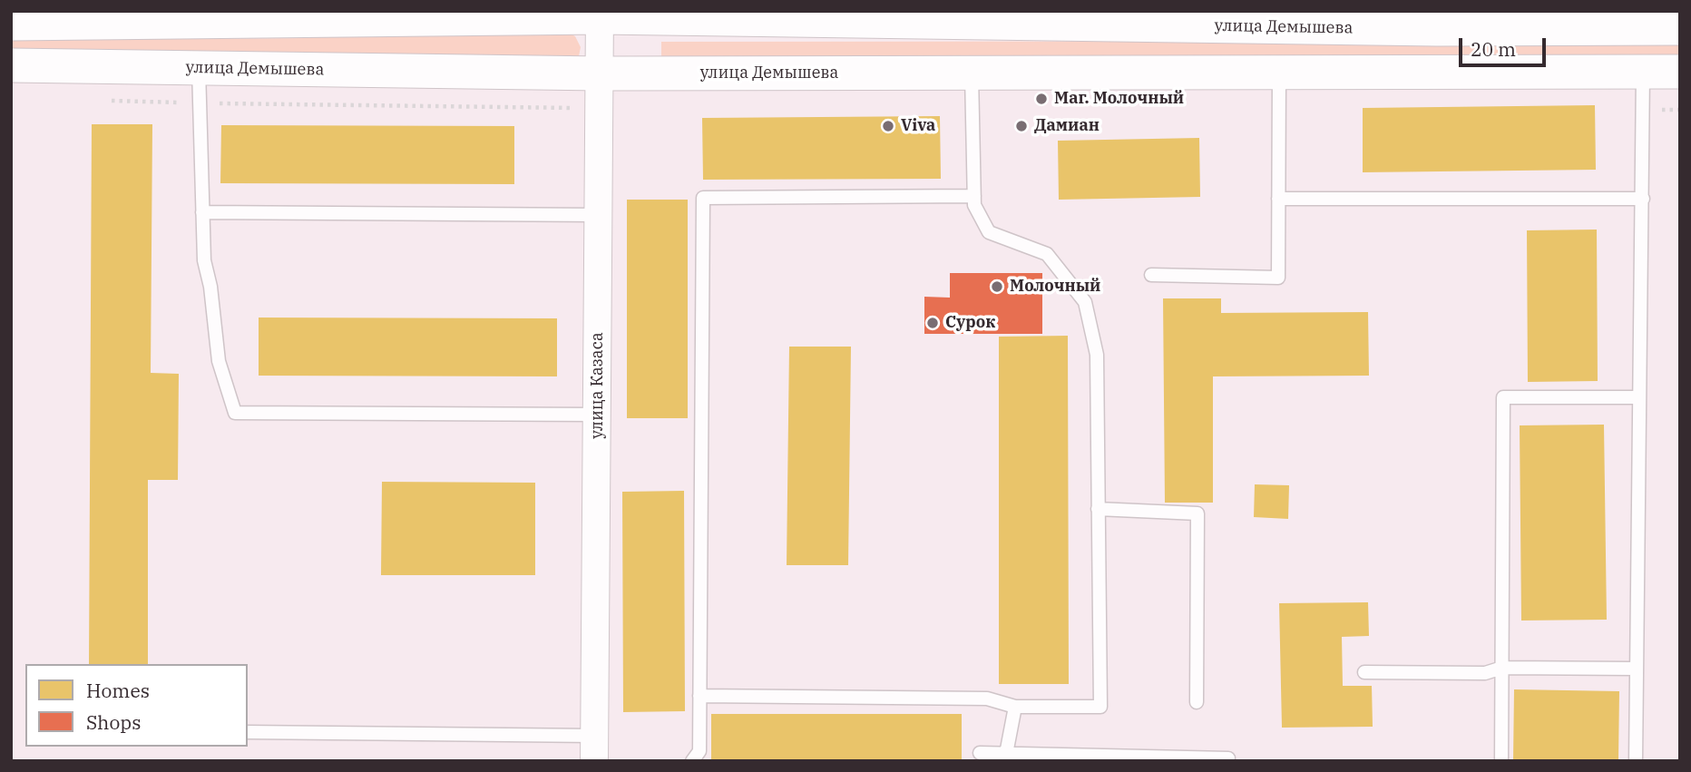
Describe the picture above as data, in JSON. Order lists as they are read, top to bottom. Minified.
{"streets":{"street":["улица Демышева","улица Казаса"]},"crossings":[["улица Демышева","улица Казаса"]],"places":["Маг. Молочный","Viva","Дамиан","Молочный","Сурок"],"legend":["Homes","Shops"],"scale_bar":"20 m"}
